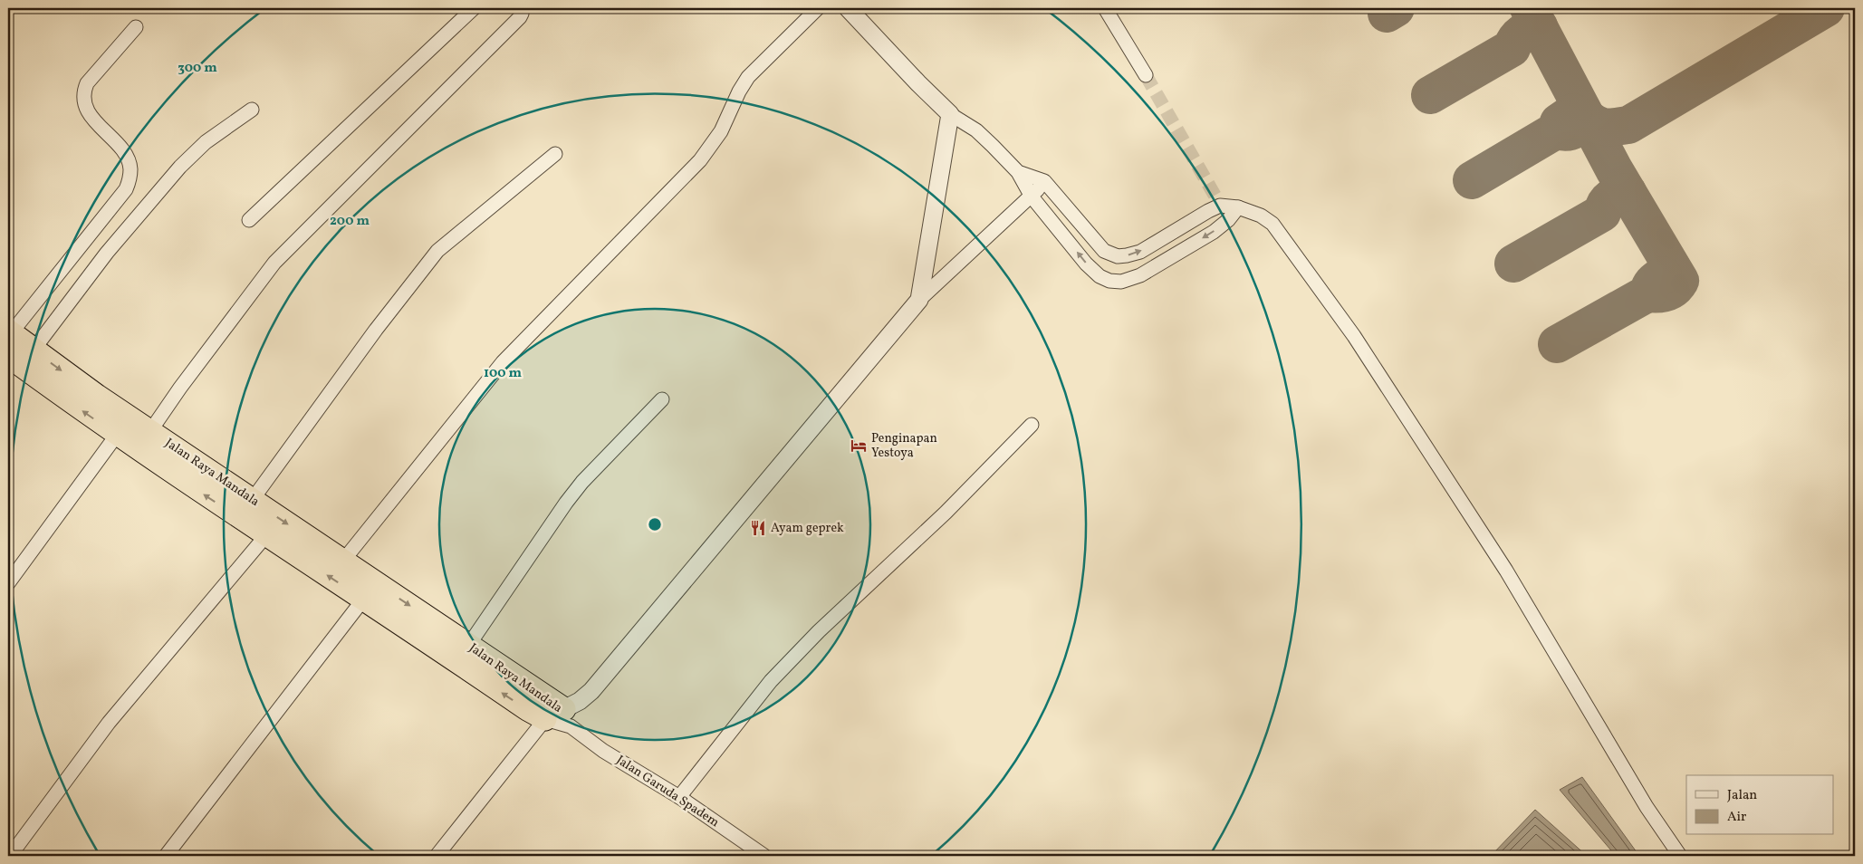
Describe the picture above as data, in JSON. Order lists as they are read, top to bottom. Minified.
{"streets":{"highway":["Jalan Raya Mandala"],"street":["Jalan Garuda Spadem"]},"crossings":[["Jalan Raya Mandala","Jalan Garuda Spadem"]],"places":{"hotel":["Penginapan Yestoya"],"restaurant":["Ayam geprek"]},"legend":["Jalan","Air"],"rings":["300 m","200 m","100 m"]}
